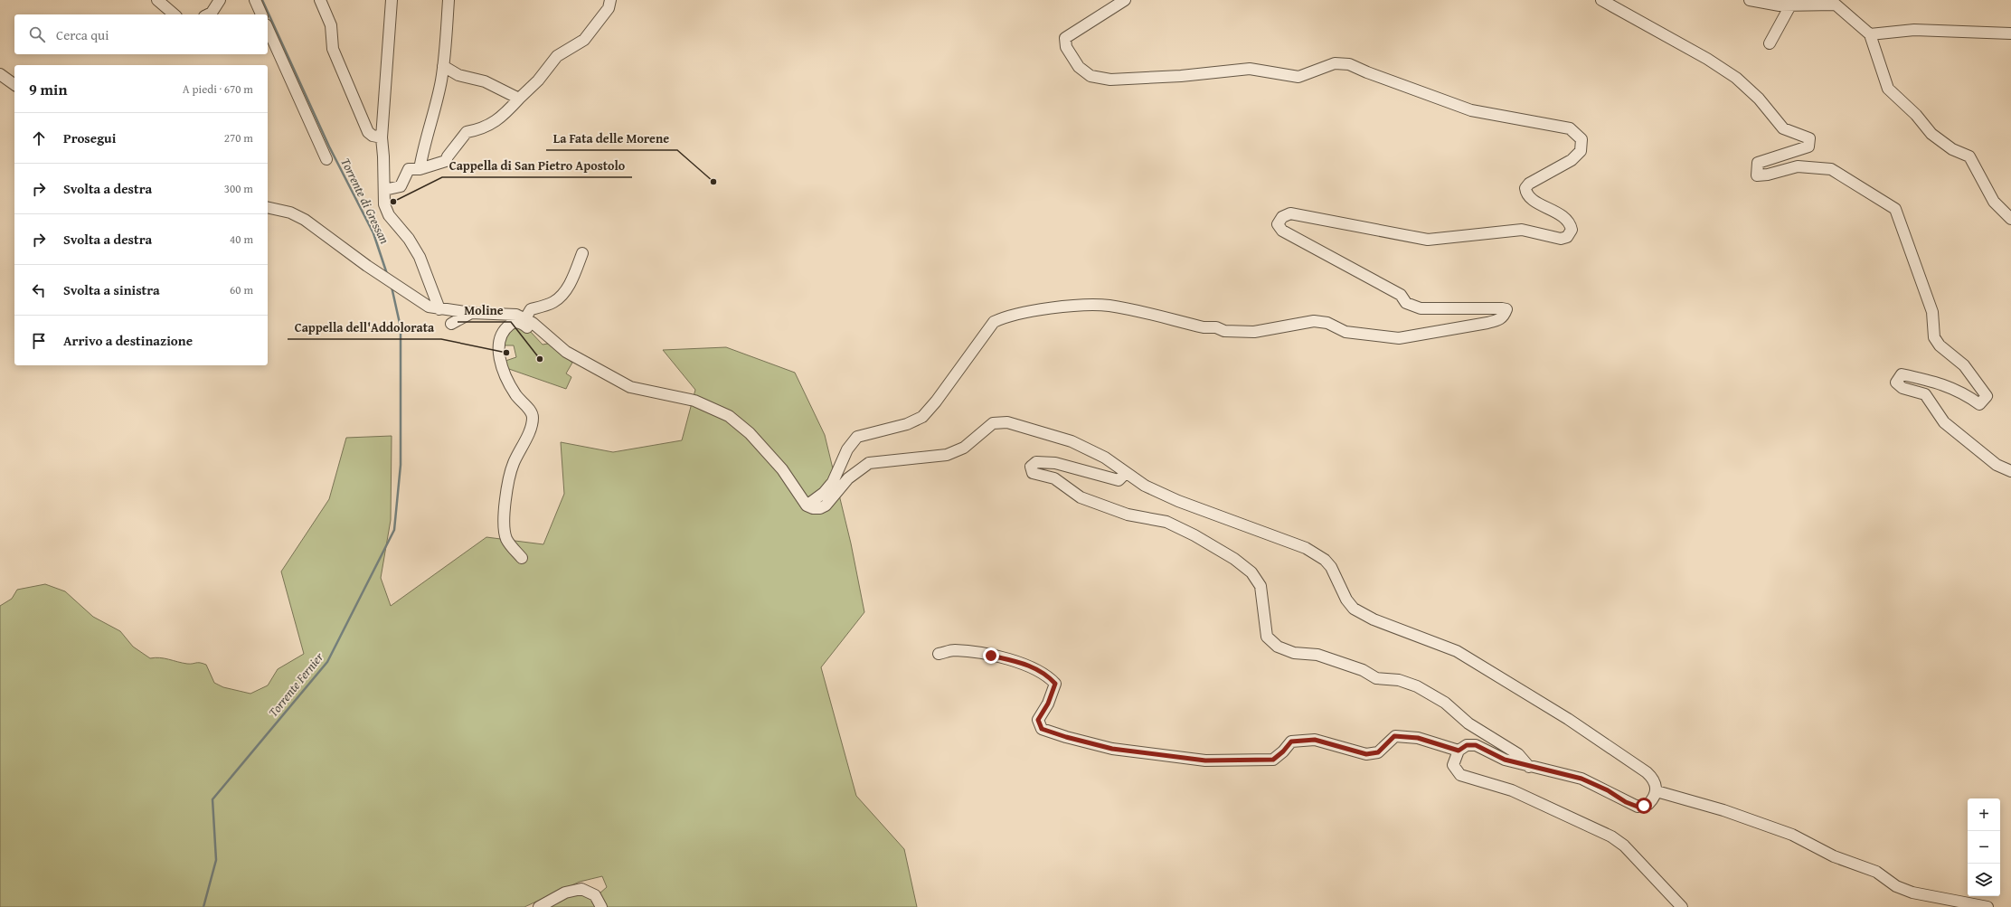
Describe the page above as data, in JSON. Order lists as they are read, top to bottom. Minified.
{"water":["Torrente di Gressan","Torrente Fernier"],"places":["La Fata delle Morene","Cappella di San Pietro Apostolo","Cappella dell'Addolorata","Moline"],"page":{"search":"Cerca qui","heading":["9 min","A piedi · 670 m"],"list":[["Prosegui","270 m"],["Svolta a destra","300 m"],["Svolta a destra","40 m"],["Svolta a sinistra","60 m"],"Arrivo a destinazione"],"map_buttons":["+","−"]}}
